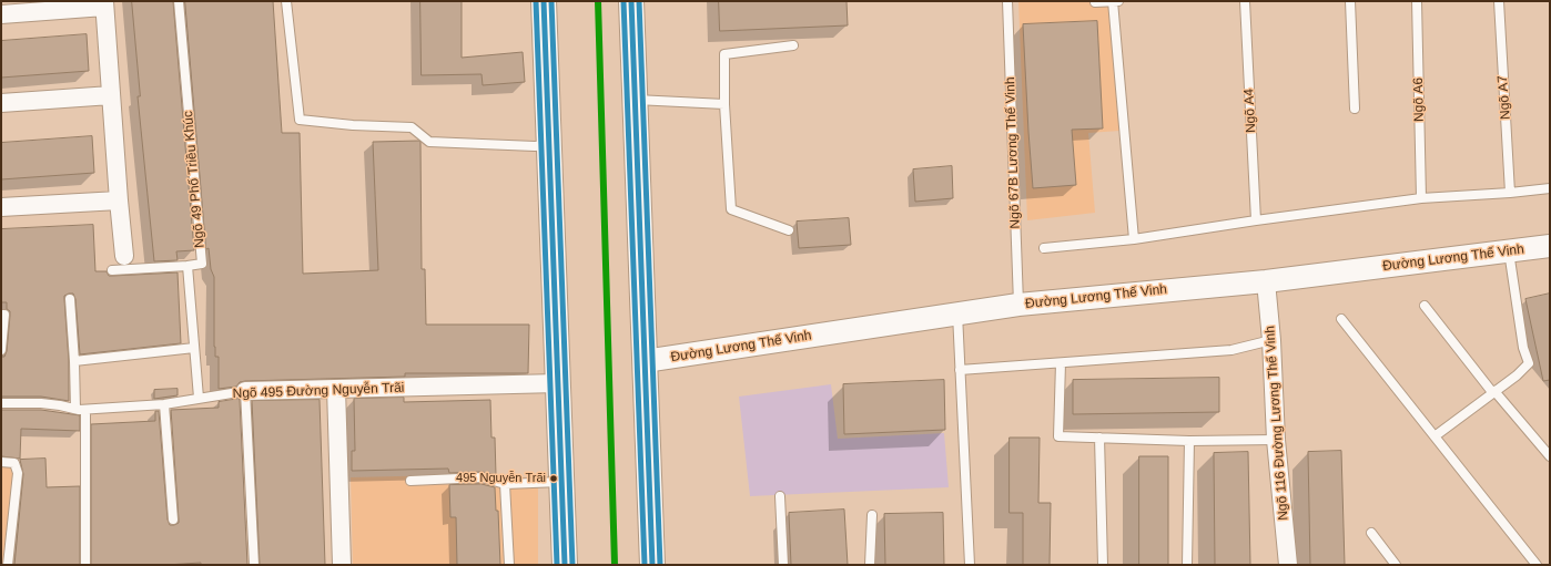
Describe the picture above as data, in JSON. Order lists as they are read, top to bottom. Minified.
{"streets":{"street":["Đường Lương Thế Vinh","Ngõ 495 Đường Nguyễn Trãi","Ngõ 116 Đường Lương Thế Vinh"],"lane":["Ngõ A7","Ngõ A6","Ngõ A4","Ngõ 67B Lương Thế Vinh","Ngõ 49 Phố Triều Khúc"]},"crossings":[["Ngõ 67B Lương Thế Vinh","Đường Lương Thế Vinh"],["Ngõ 49 Phố Triều Khúc","Ngõ 495 Đường Nguyễn Trãi"],["Đường Lương Thế Vinh","Ngõ 116 Đường Lương Thế Vinh"]],"places":["495 Nguyễn Trãi"]}
